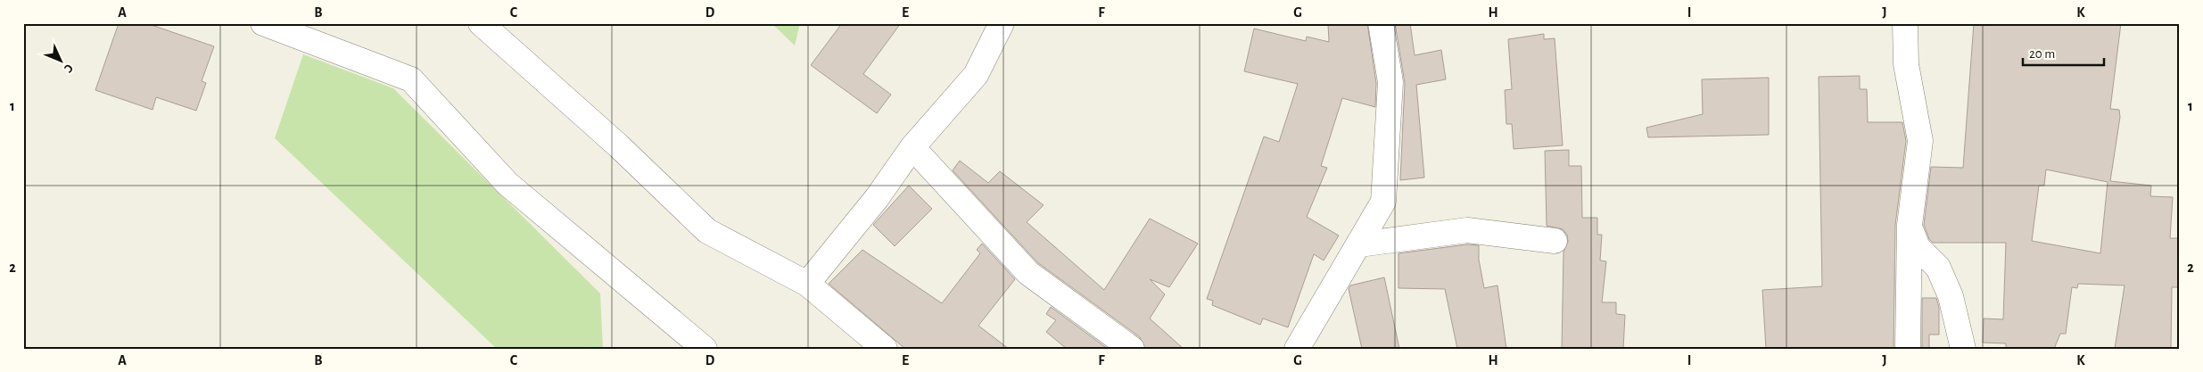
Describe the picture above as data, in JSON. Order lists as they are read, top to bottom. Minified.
{"scale_bar":"20 m","north":"bottom right","grid":{"columns":["A","B","C","D","E","F","G","H","I","J","K"],"rows":["1","2"]}}
